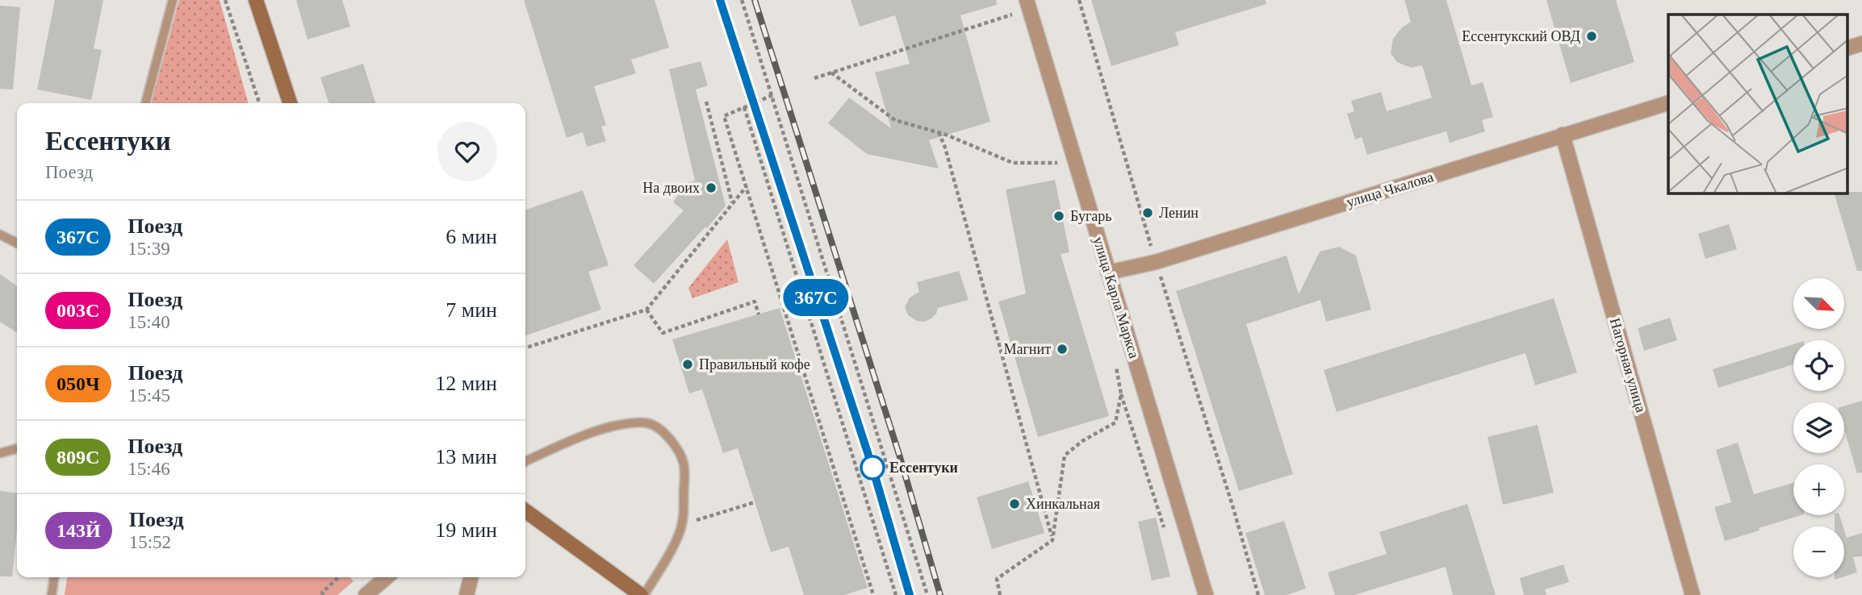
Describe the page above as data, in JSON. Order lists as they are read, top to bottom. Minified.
{"streets":{"street":["улица Чкалова","улица Карла Маркса","Нагорная улица"]},"crossings":[["улица Чкалова","улица Карла Маркса"],["улица Чкалова","Нагорная улица"]],"places":["Ессентукский ОВД","На двоих","Ленин","Бугарь","Магнит","Правильный кофе","Ессентуки","Хинкальная"],"north":"bottom right","page":{"on_map":"367С","heading":["Ессентуки","Поезд"],"list":[{"mark":"367С","name":"Поезд","note":"15:39","value":"6 мин"},{"mark":"003С","name":"Поезд","note":"15:40","value":"7 мин"},{"mark":"050Ч","name":"Поезд","note":"15:45","value":"12 мин"},{"mark":"809С","name":"Поезд","note":"15:46","value":"13 мин"},{"mark":"143Й","name":"Поезд","note":"15:52","value":"19 мин"}],"map_buttons":["+","−"]}}
